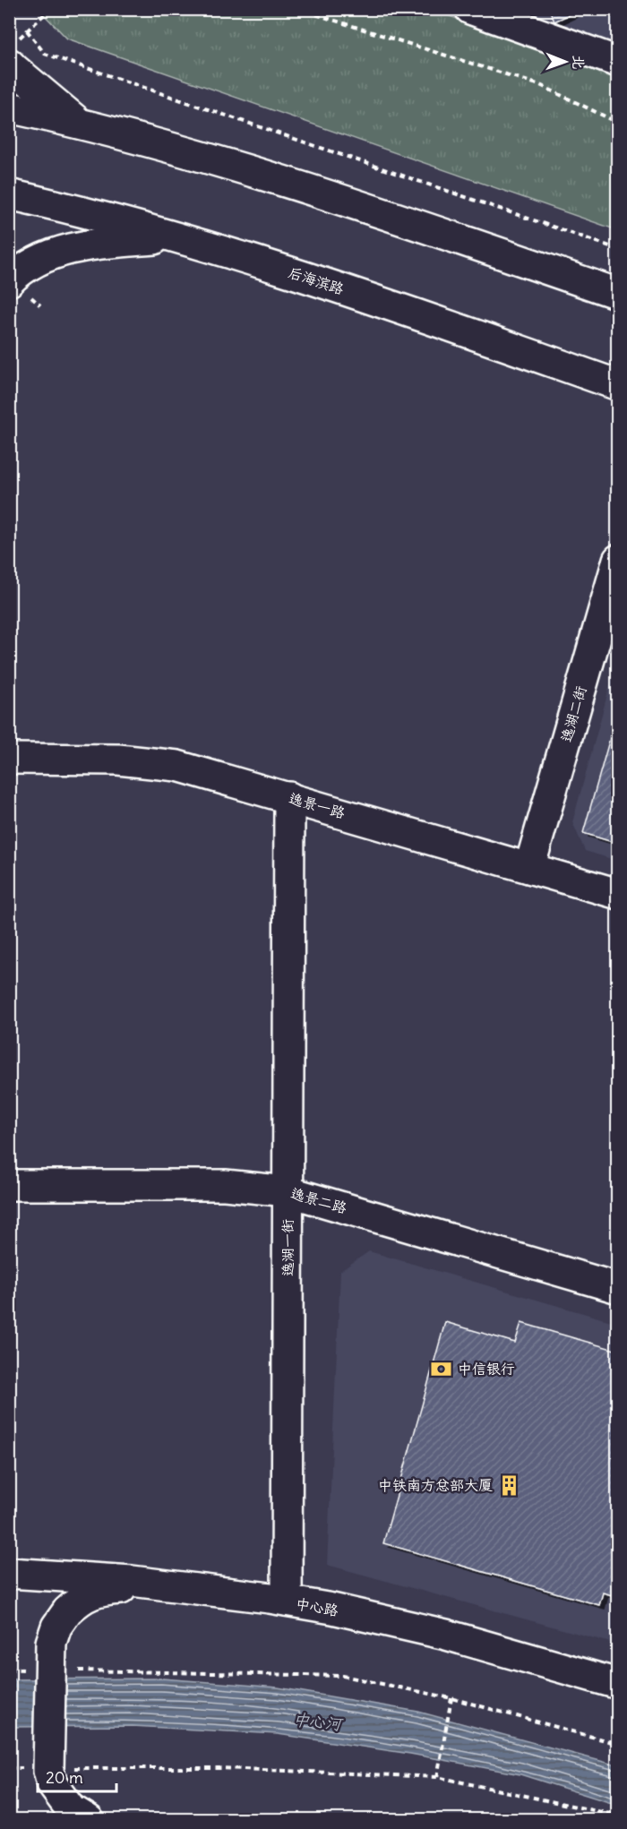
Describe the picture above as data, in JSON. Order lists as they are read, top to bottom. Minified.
{"streets":{"street":["后海滨路","逸湖二街","逸景一路","逸景二路","逸湖一街","中心路"]},"crossings":[["逸湖二街","逸景一路"],["逸景一路","逸湖一街"],["逸景二路","逸湖一街"],["逸湖一街","中心路"]],"water":["中心河"],"places":{"bank":["中信银行"],"building":["中铁南方总部大厦"]},"scale_bar":"20 m","north":"right"}
